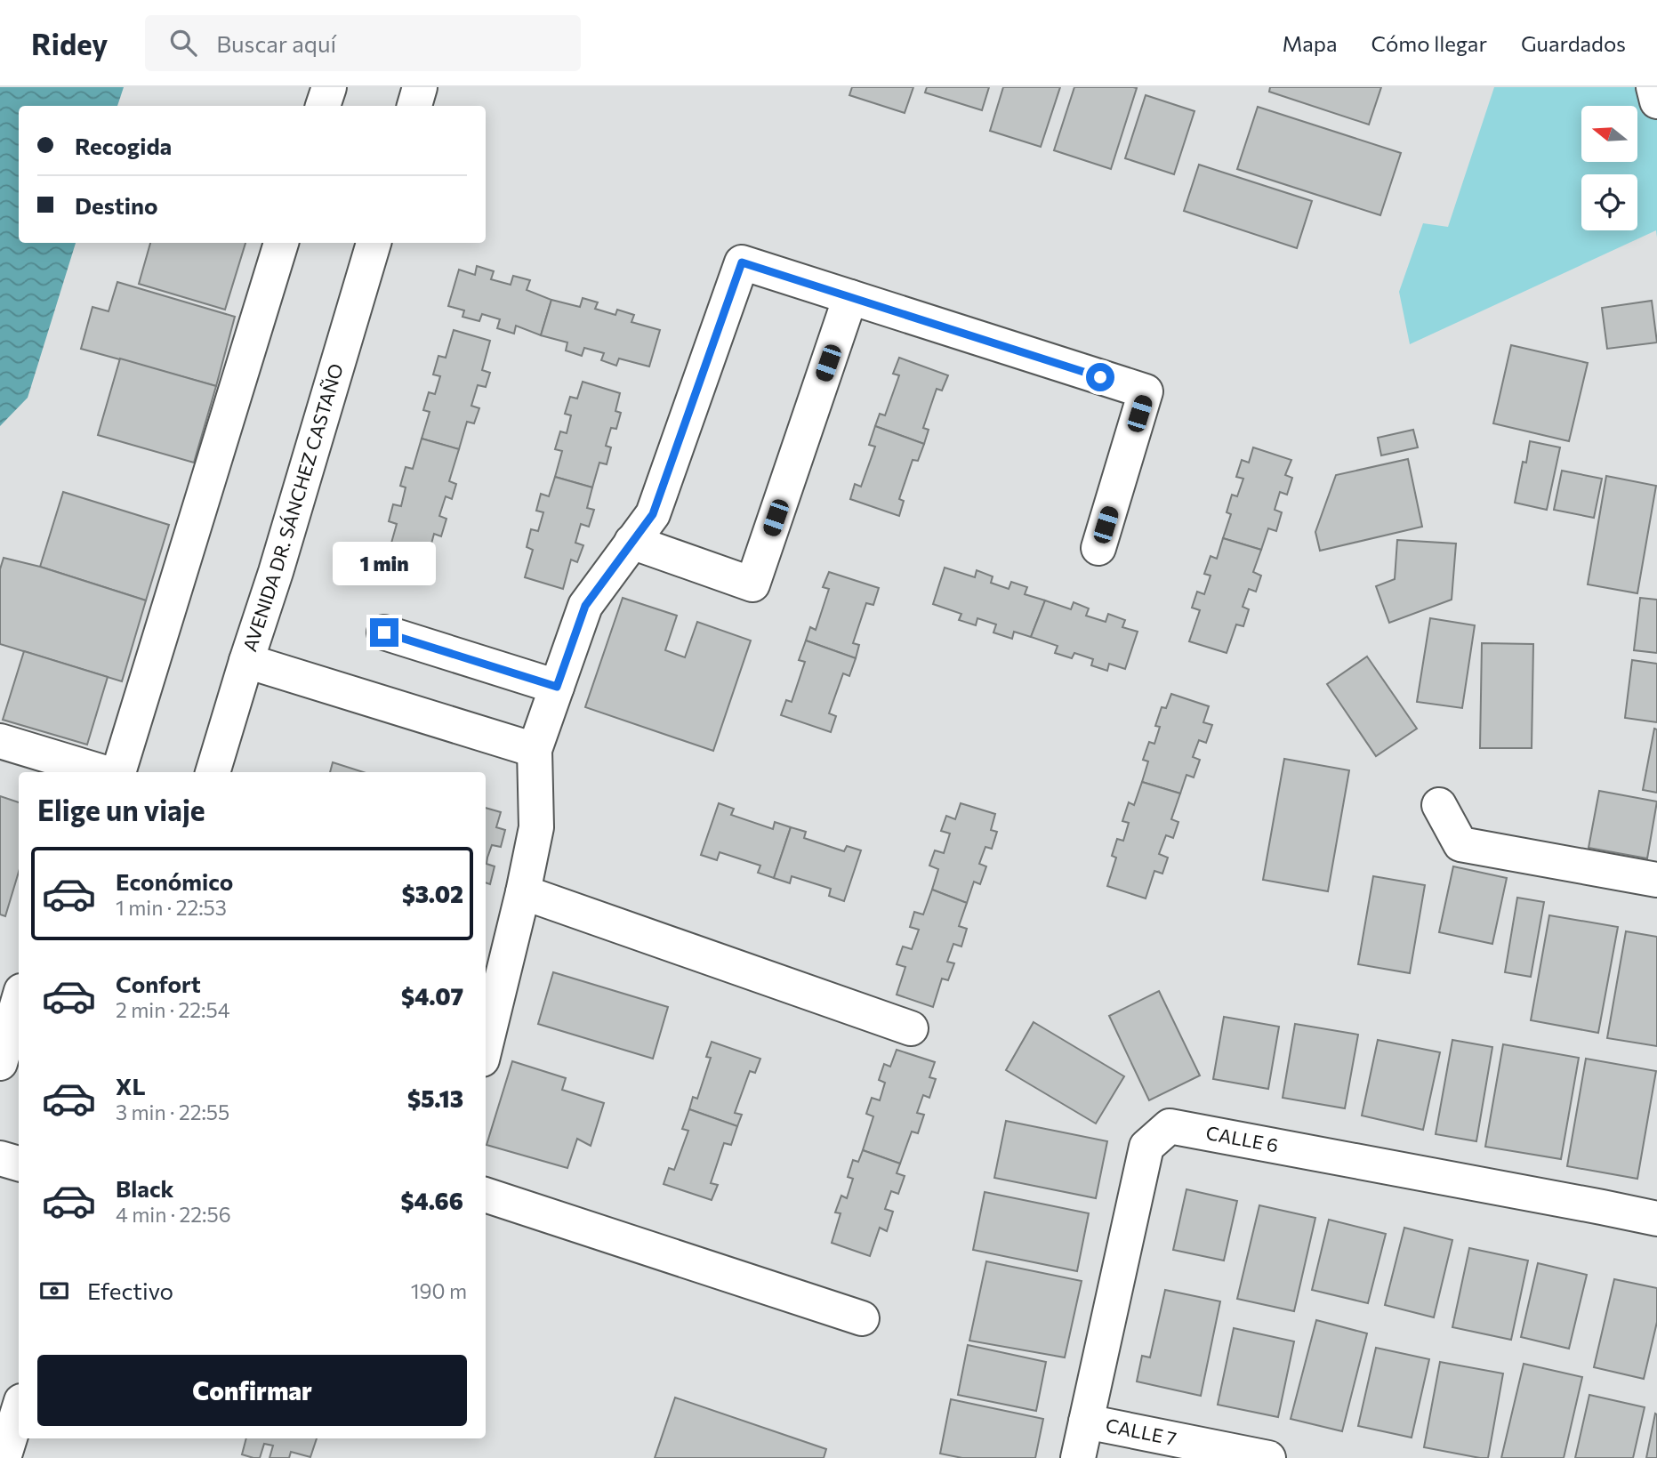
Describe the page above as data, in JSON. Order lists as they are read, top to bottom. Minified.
{"streets":{"street":["AVENIDA DR. SÁNCHEZ CASTAÑO","CALLE 6","CALLE 7"]},"crossings":[["CALLE 6","CALLE 7"]],"north":"left","page":{"header":"Ridey","search":"Buscar aquí","nav":["Mapa","Cómo llegar","Guardados"],"banner":["Recogida","Destino"],"bubble":"1 min","heading":"Elige un viaje","list":[{"name":"Económico","note":"1 min · 22:53","value":"$3.02"},{"name":"Confort","note":"2 min · 22:54","value":"$4.07"},{"name":"XL","note":"3 min · 22:55","value":"$5.13"},{"name":"Black","note":"4 min · 22:56","value":"$4.66"}],"pay":["Efectivo","190 m"],"buttons":"Confirmar"}}
